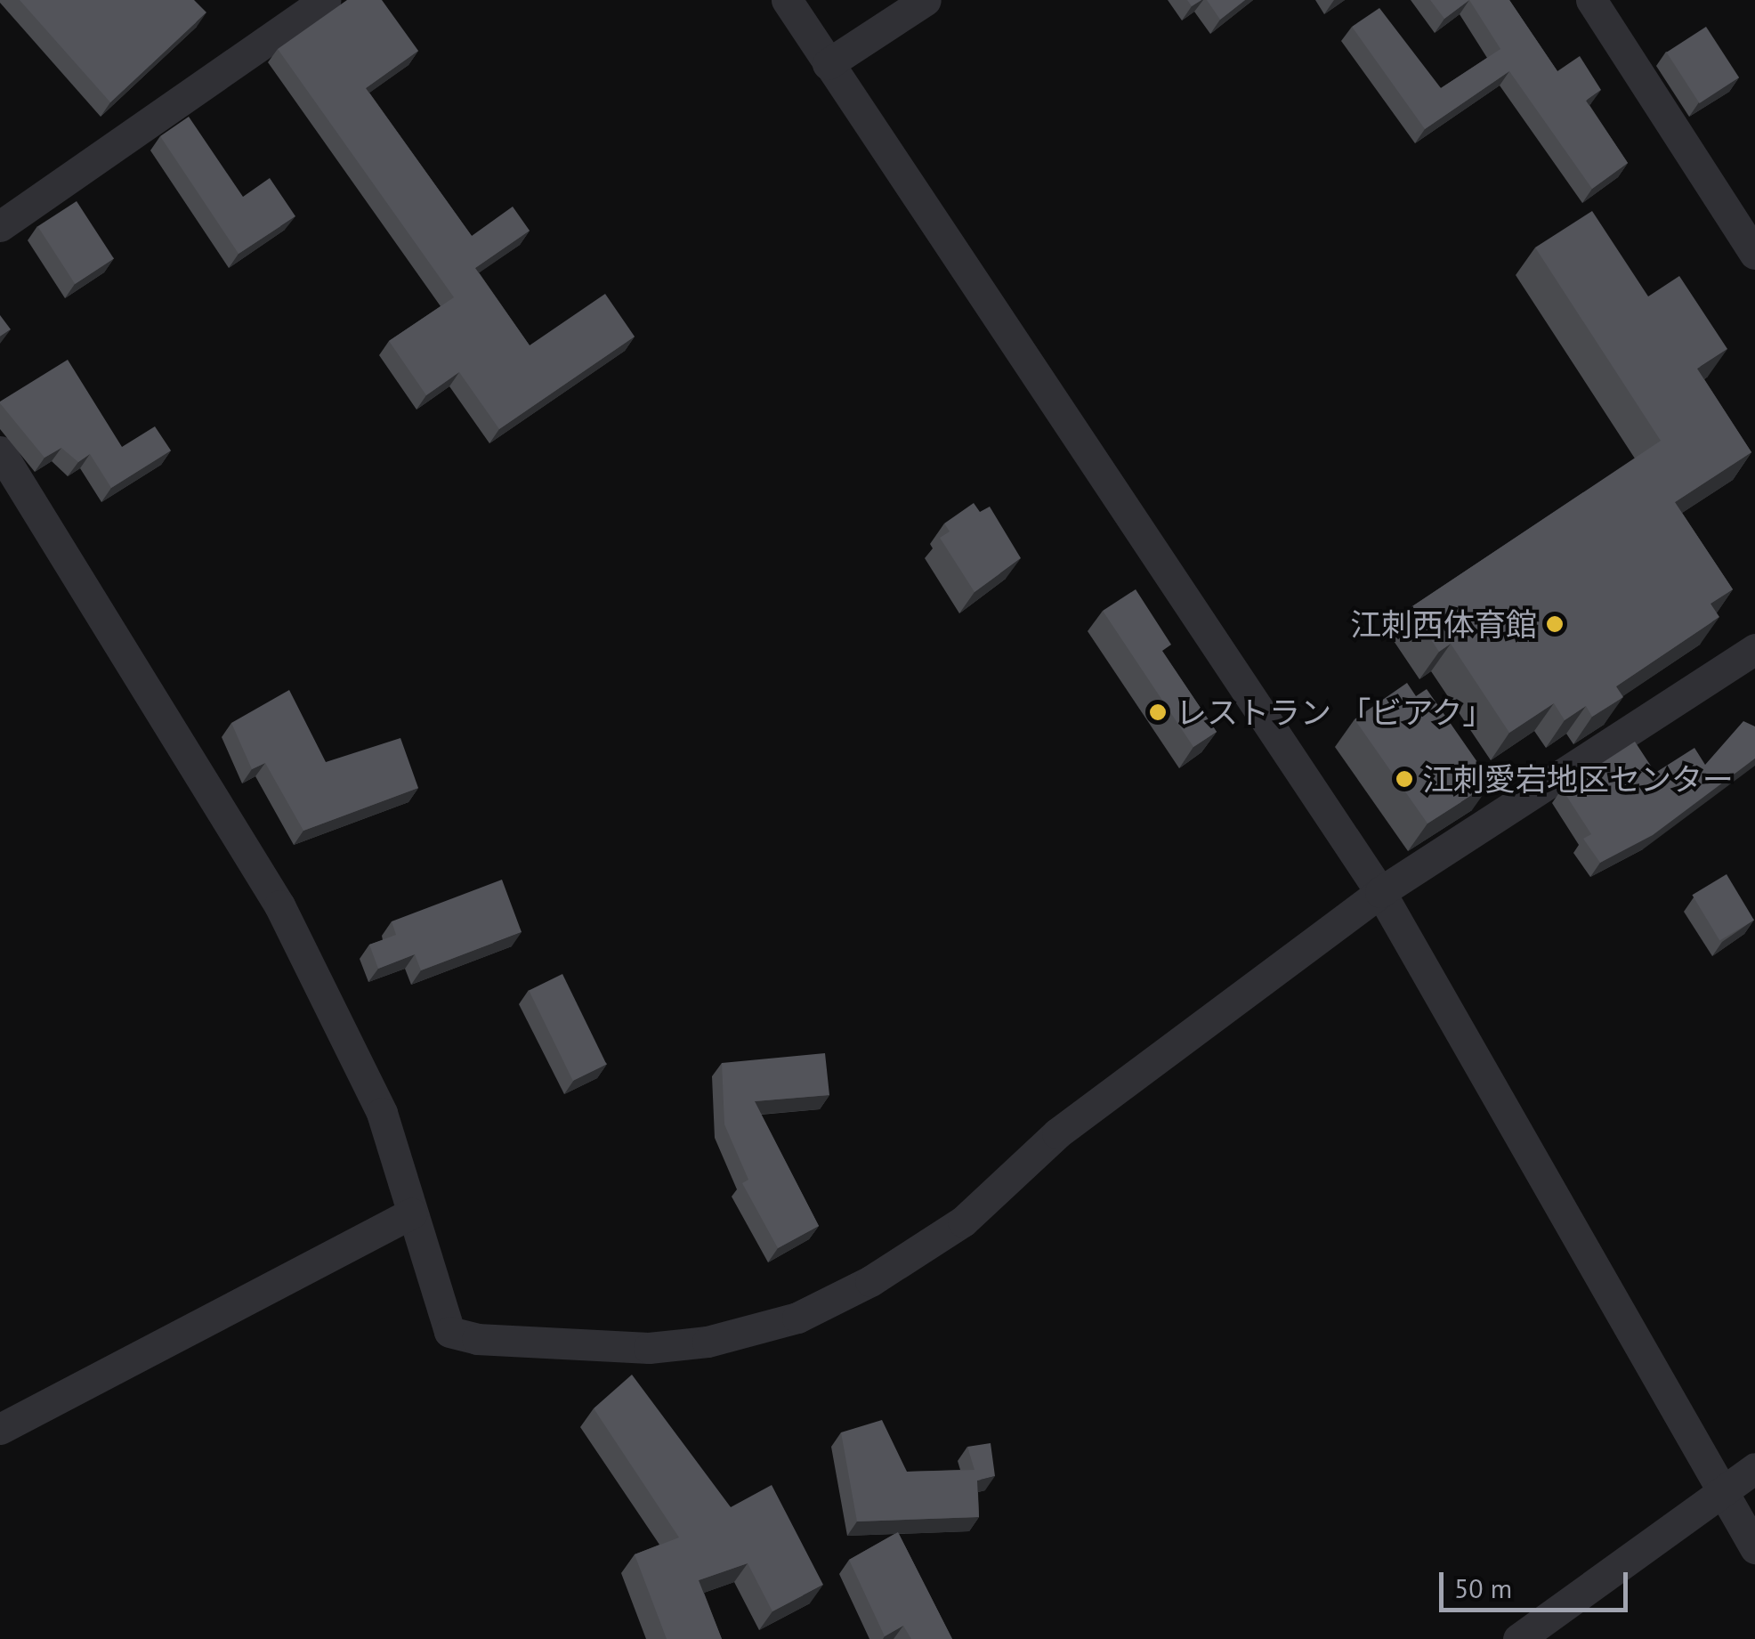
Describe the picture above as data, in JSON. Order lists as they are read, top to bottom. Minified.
{"places":["江刺西体育館","レストラン 「ビアク」","江刺愛宕地区センター"],"scale_bar":"50 m"}
